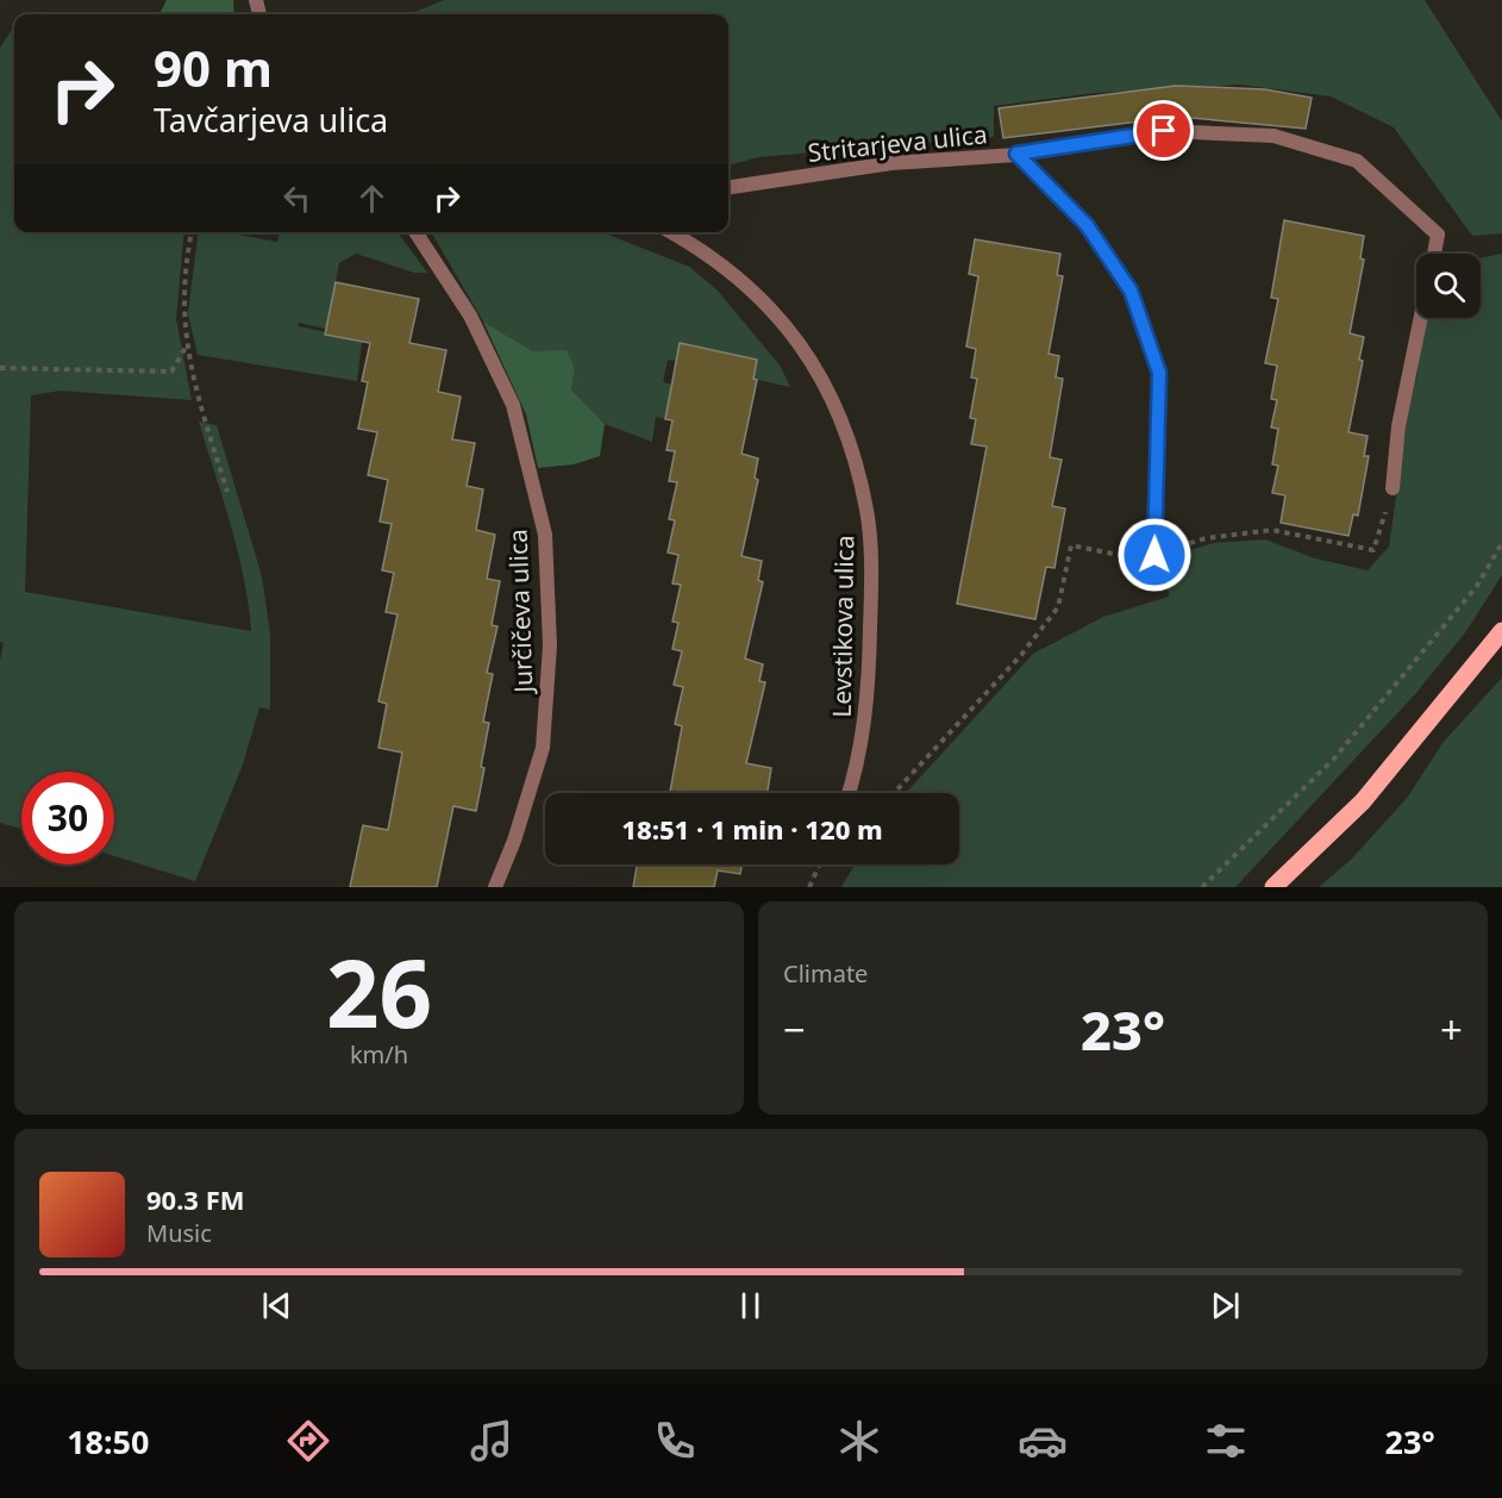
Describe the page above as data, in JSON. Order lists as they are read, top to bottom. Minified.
{"streets":{"street":["Stritarjeva ulica","Jurčičeva ulica","Levstikova ulica"]},"page":{"turn":["90 m","Tavčarjeva ulica"],"limit":"30","trip":"18:51 · 1 min · 120 m","tile":[["26","km/h"],"Climate"],"heat":["−","23°","+"],"song":["90.3 FM","Music"],"tabs":["18:50","23°"]}}
